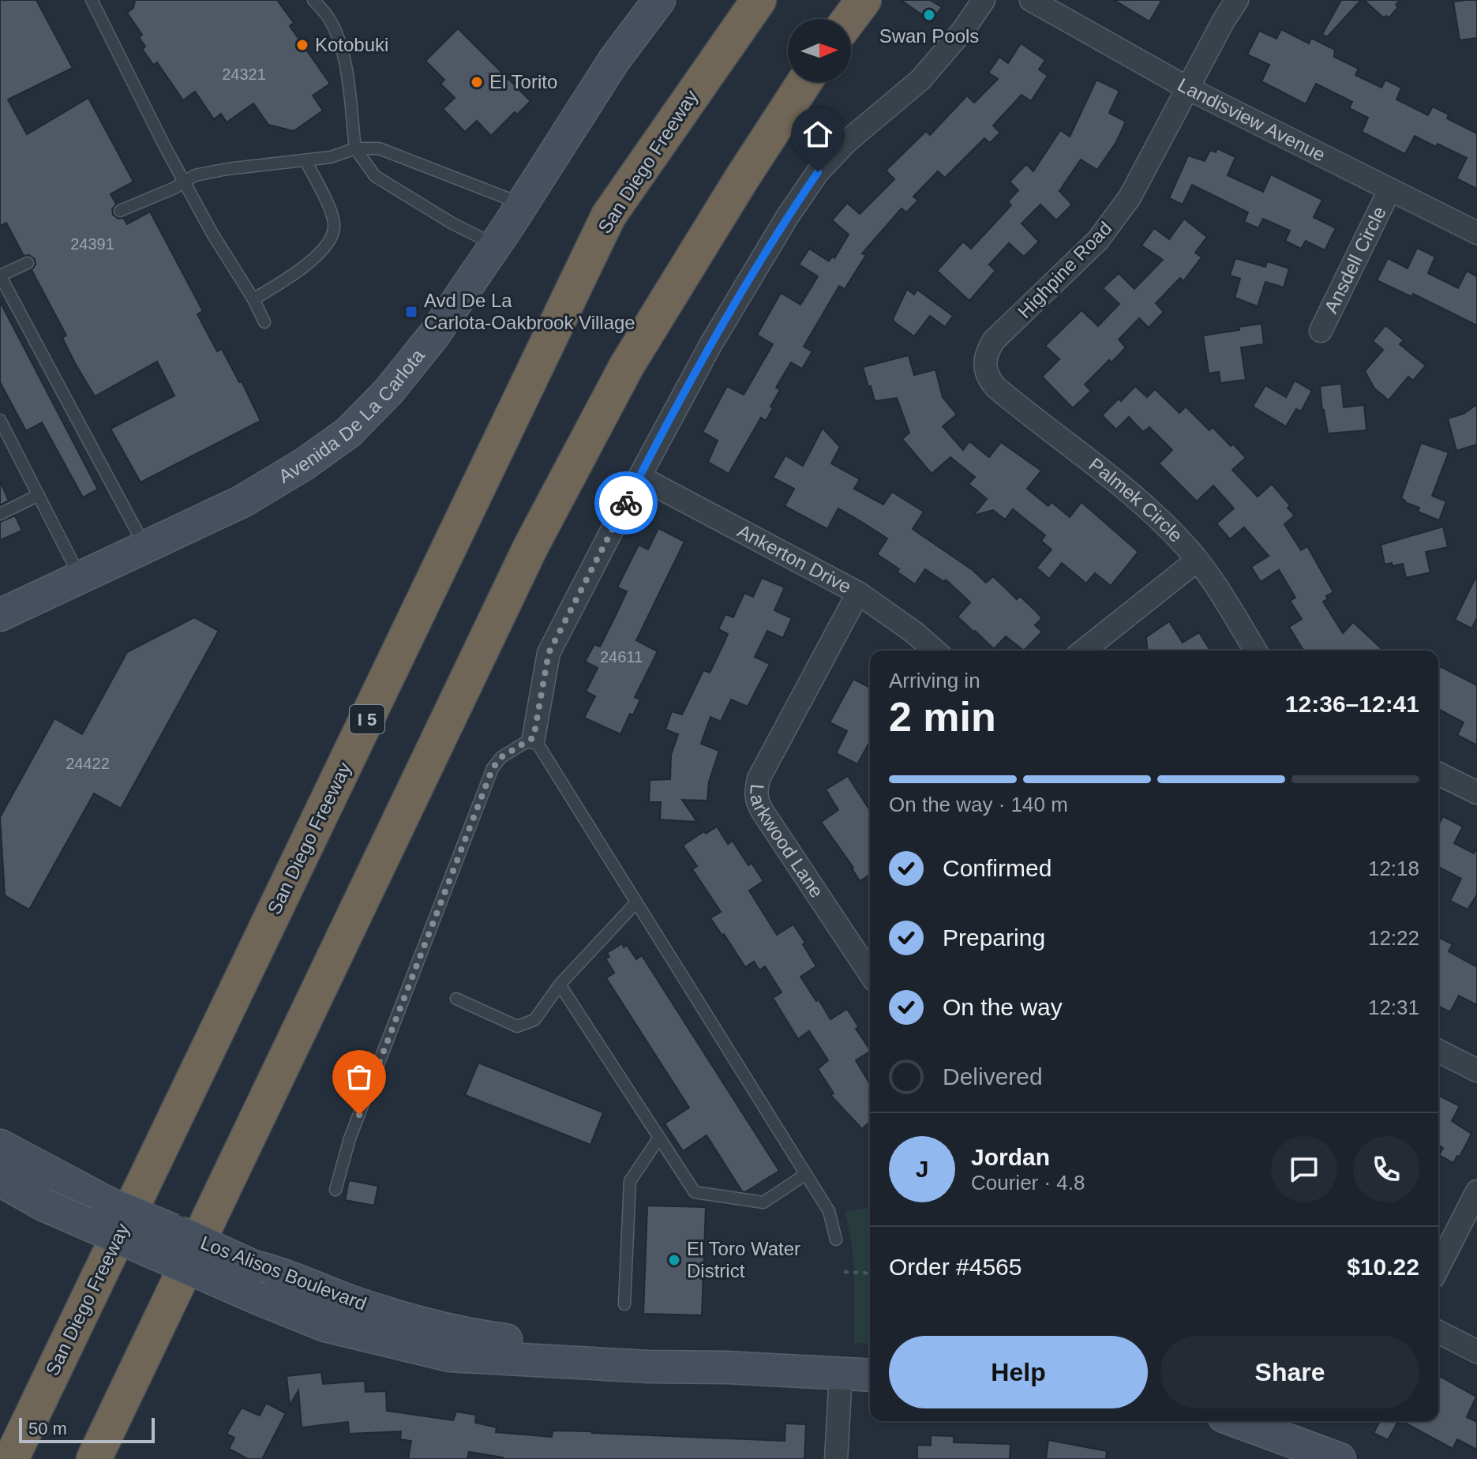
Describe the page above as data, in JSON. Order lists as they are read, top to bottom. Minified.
{"streets":{"highway":["San Diego Freeway","I 5"],"main road":["Avenida De La Carlota","Los Alisos Boulevard"],"street":["Landisview Avenue","Ansdell Circle","Highpine Road","Palmek Circle","Ankerton Drive","Larkwood Lane"]},"crossings":[["Landisview Avenue","Ansdell Circle"],["Landisview Avenue","Highpine Road"],["Highpine Road","Palmek Circle"],["Ankerton Drive","Larkwood Lane"]],"places":{"other":["Swan Pools","Kotobuki","El Torito","El Toro Water District"],"transit":["Avd De La Carlota-Oakbrook Village"]},"house_numbers":["24321","24391","24611","24422"],"scale_bar":"50 m","north":"right","page":{"heading":["2 min","Arriving in","12:36–12:41"],"panel":["Jordan","Courier · 4.8","Order #4565","$10.22"],"bar":"On the way · 140 m","list":[["Confirmed","12:18"],["Preparing","12:22"],["On the way","12:31"],"Delivered"],"round":"J","buttons":["Help","Share"],"scale":"50 m"}}
